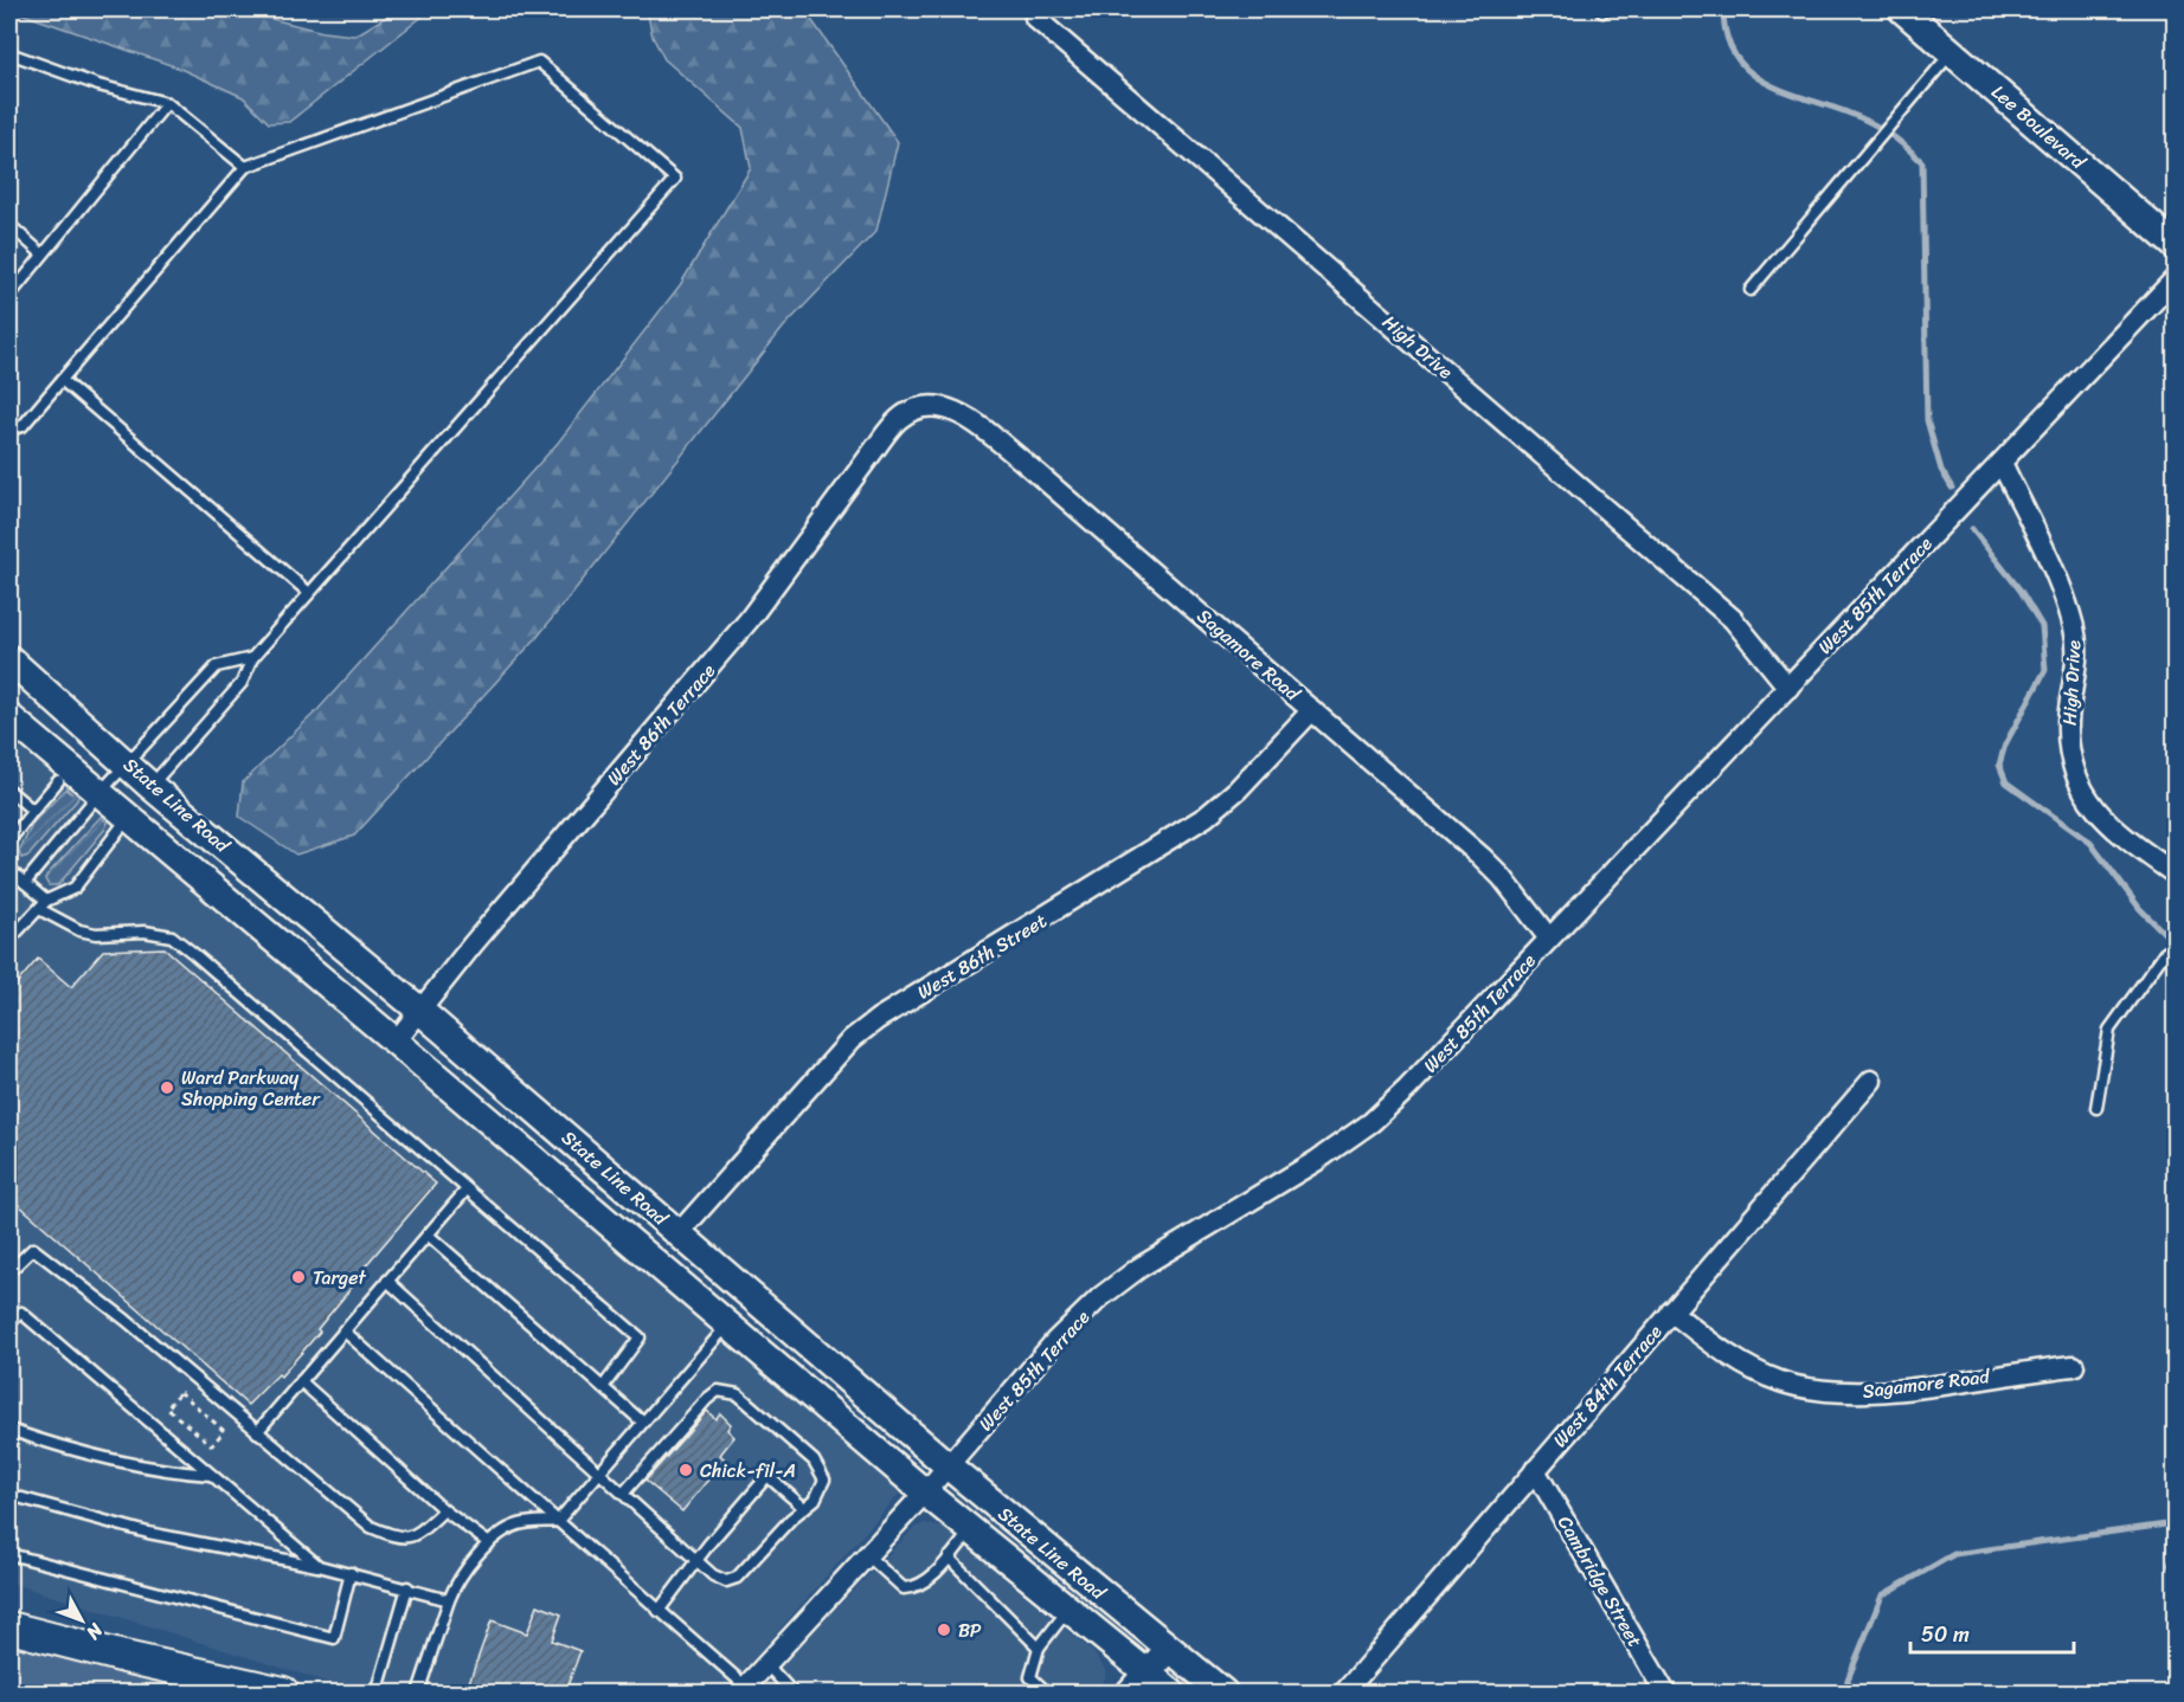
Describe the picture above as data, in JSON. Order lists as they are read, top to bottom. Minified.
{"streets":{"main road":["Lee Boulevard","State Line Road"],"street":["High Drive","West 85th Terrace","Sagamore Road","West 86th Terrace","West 86th Street","West 84th Terrace","Cambridge Street"]},"crossings":[["High Drive","West 85th Terrace"],["West 85th Terrace","Sagamore Road"],["West 85th Terrace","State Line Road"],["Sagamore Road","West 86th Terrace"],["Sagamore Road","West 86th Street"],["Sagamore Road","West 84th Terrace"],["West 86th Terrace","State Line Road"],["State Line Road","West 86th Street"],["West 84th Terrace","Cambridge Street"]],"places":["Ward Parkway Shopping Center","Target","Chick-fil-A","BP"],"scale_bar":"50 m","north":"bottom right"}
